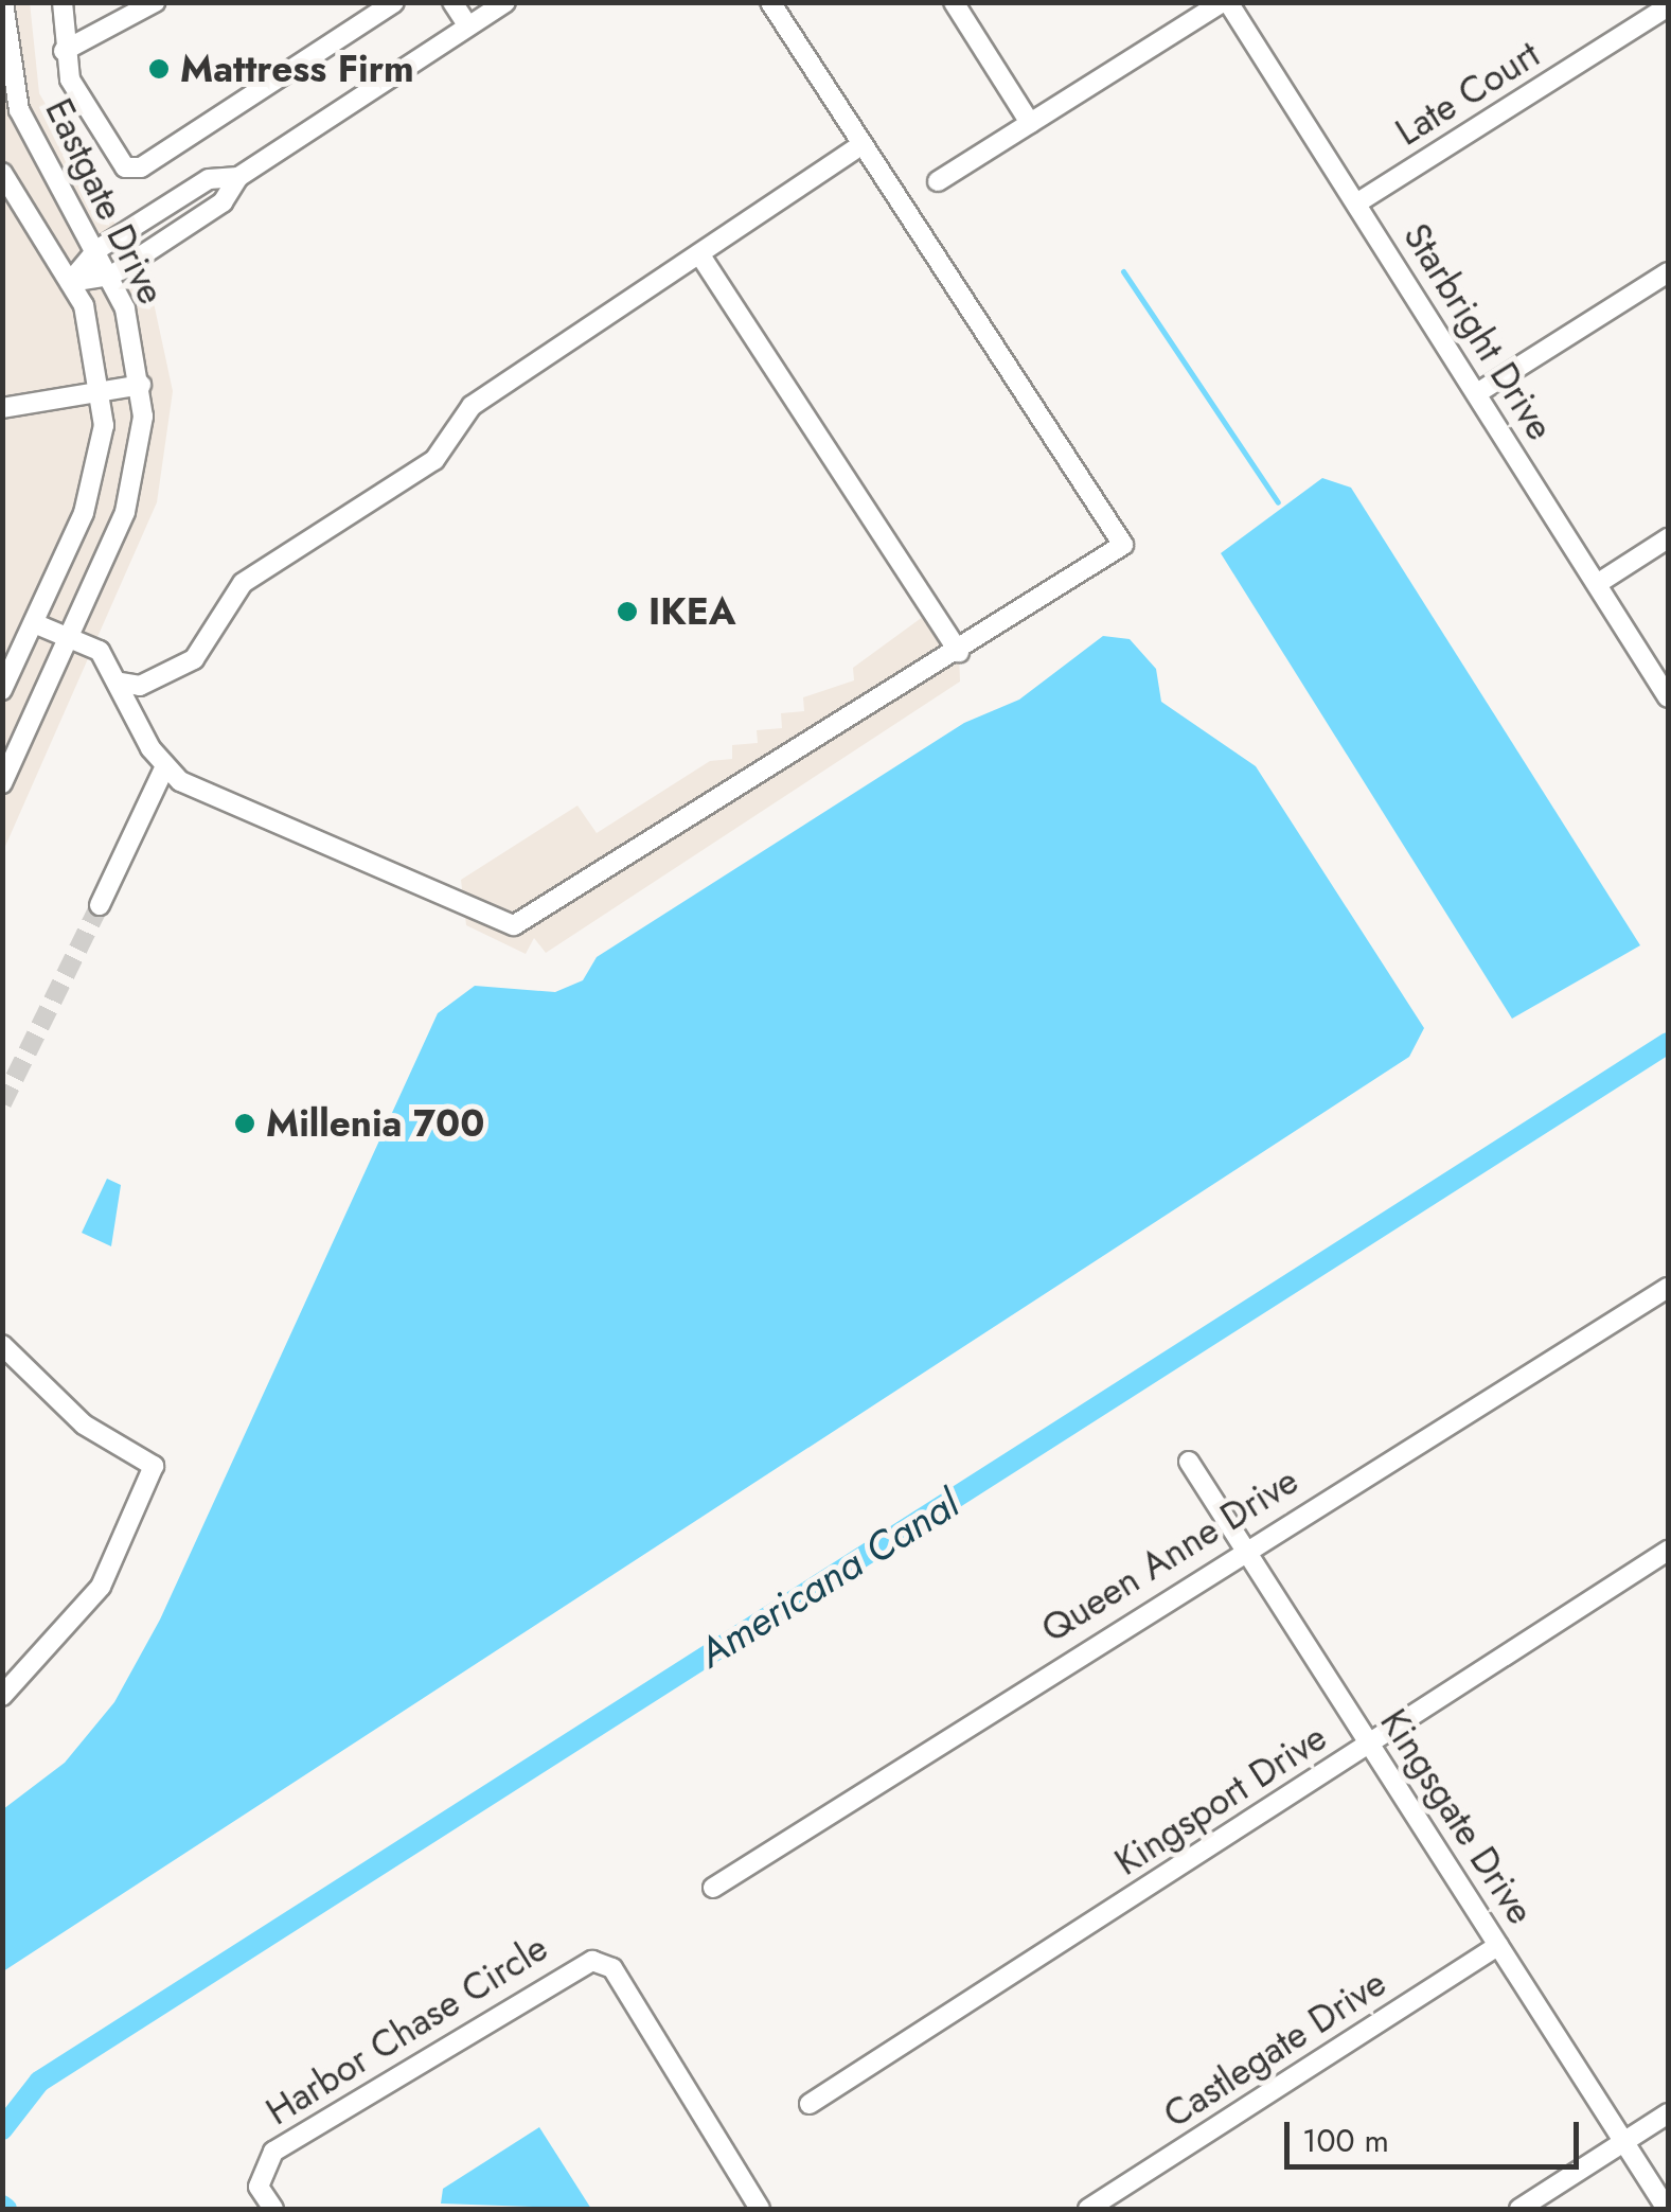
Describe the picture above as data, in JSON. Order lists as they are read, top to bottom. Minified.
{"streets":{"street":["Late Court","Eastgate Drive","Starbright Drive","Queen Anne Drive","Kingsport Drive","Kingsgate Drive","Harbor Chase Circle","Castlegate Drive"]},"crossings":[["Late Court","Starbright Drive"],["Queen Anne Drive","Kingsgate Drive"],["Kingsport Drive","Kingsgate Drive"],["Kingsgate Drive","Castlegate Drive"]],"water":["Americana Canal"],"places":["Mattress Firm","IKEA","Millenia 700"],"scale_bar":"100 m"}
